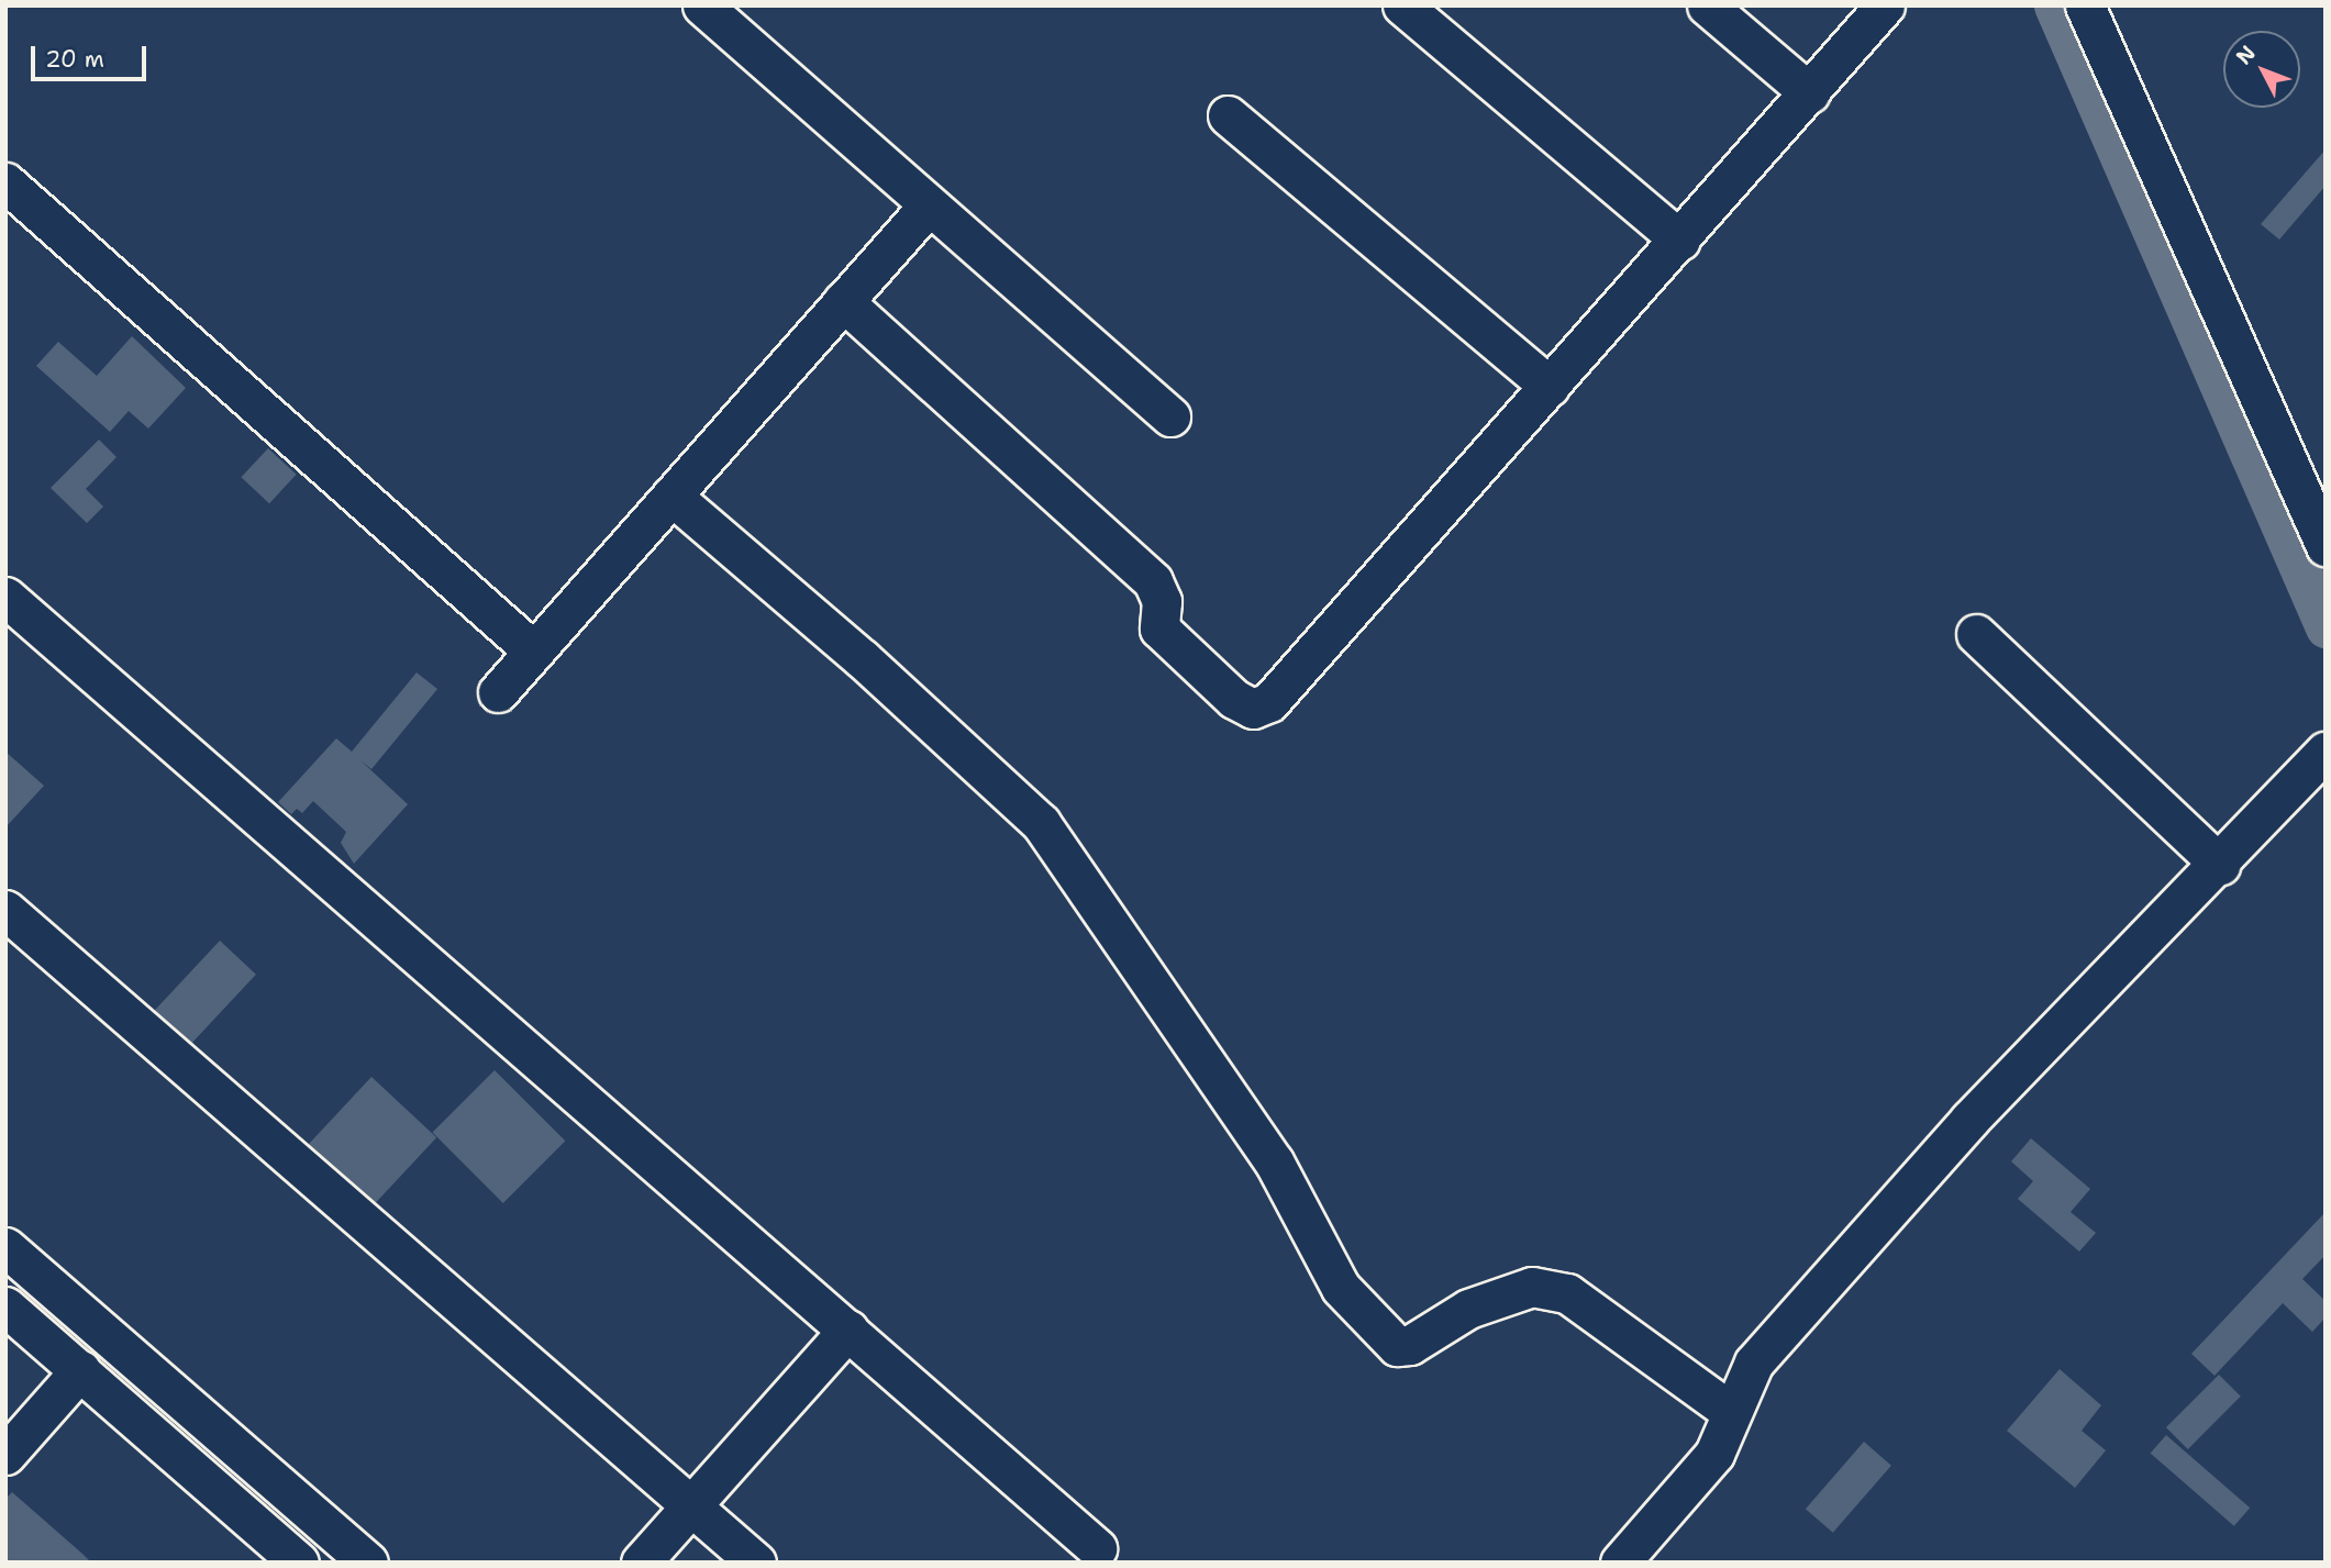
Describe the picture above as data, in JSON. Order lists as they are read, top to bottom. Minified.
{"scale_bar":"20 m","north":"top left"}
